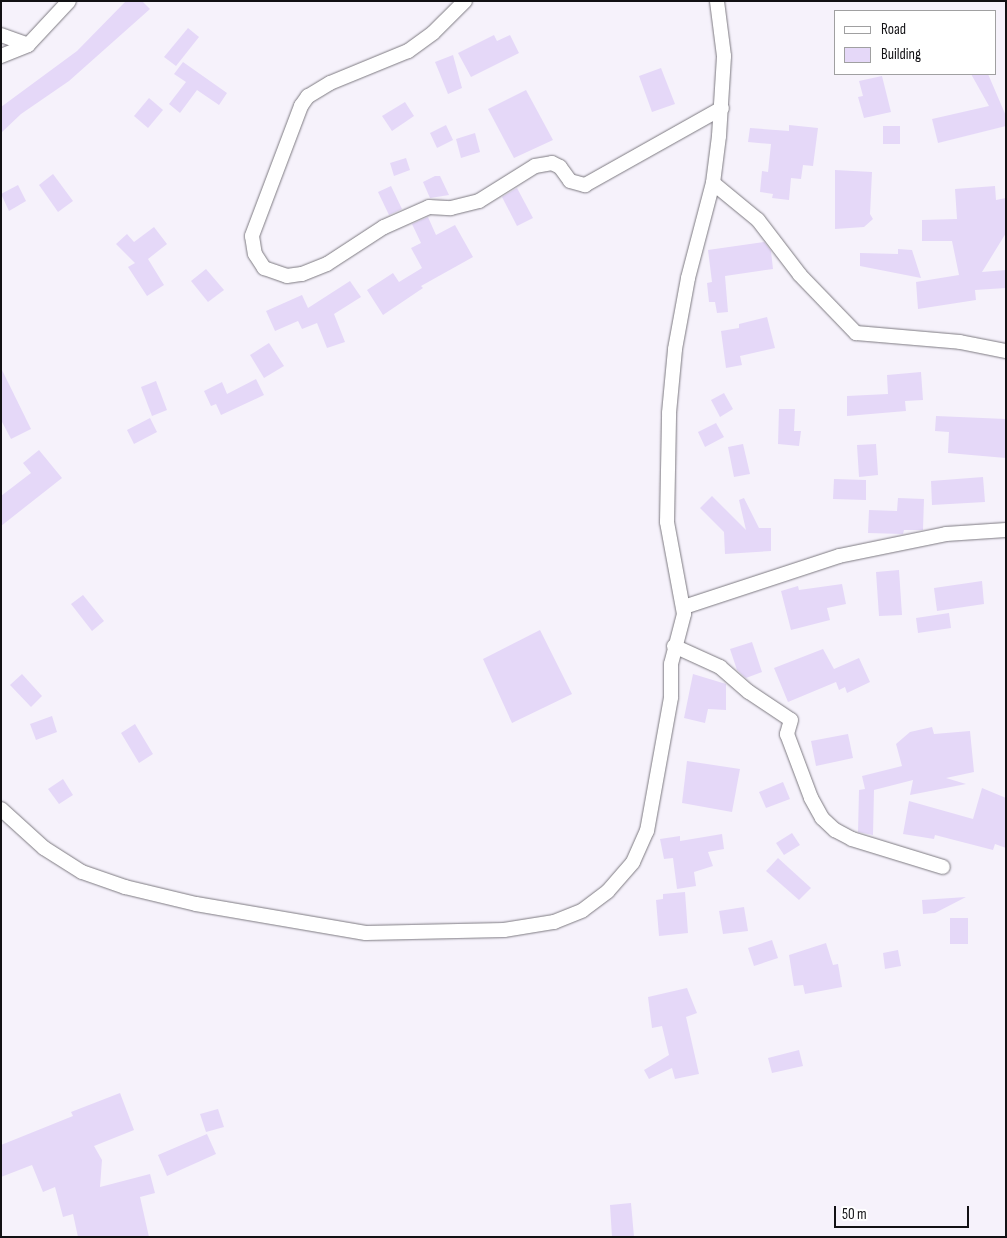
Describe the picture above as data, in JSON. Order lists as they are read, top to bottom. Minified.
{"legend":["Road","Building"],"scale_bar":"50 m"}
